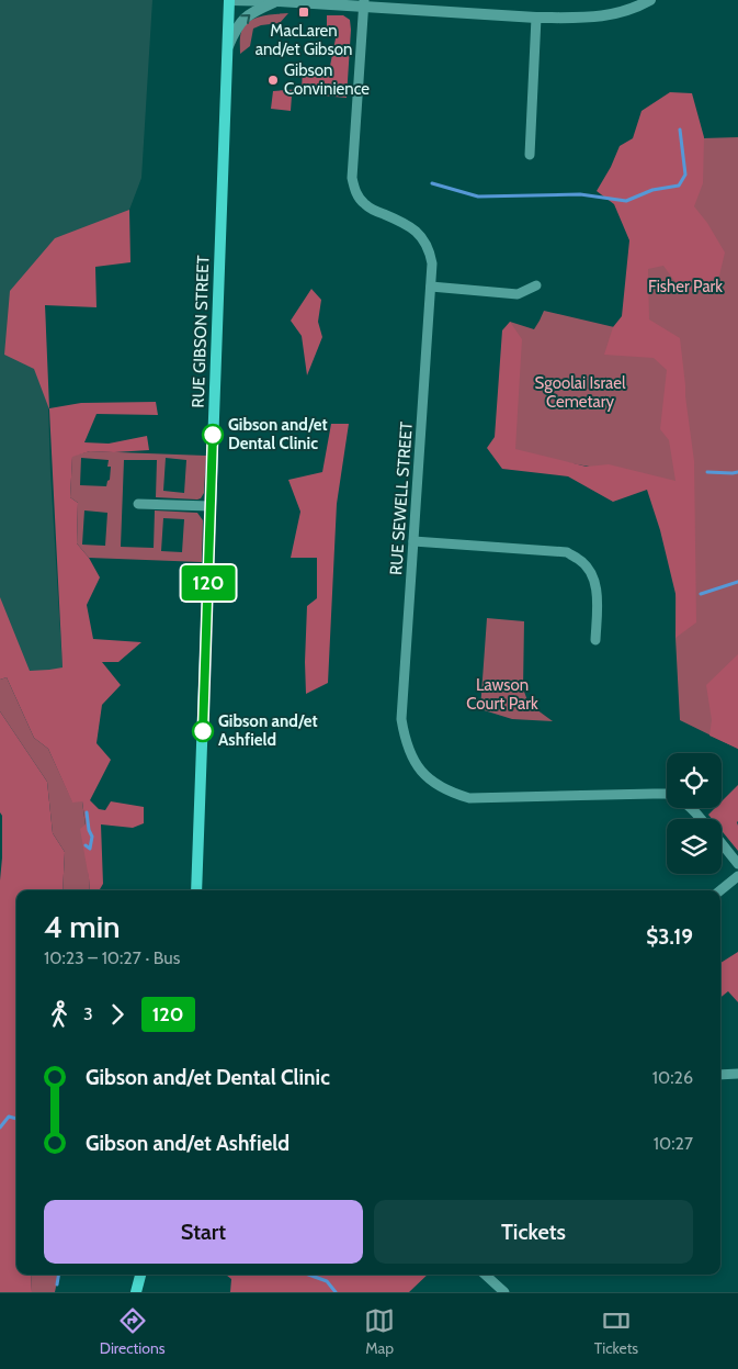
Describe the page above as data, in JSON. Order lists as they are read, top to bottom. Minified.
{"streets":{"main road":["RUE GIBSON STREET"],"street":["RUE SEWELL STREET"]},"parks":["Fisher Park","Sgoolai Israel Cemetary","Lawson Court Park"],"places":{"transit":["MacLaren and/et Gibson"],"other":["Gibson Convinience","Gibson and/et Dental Clinic","Gibson and/et Ashfield"]},"lines":["bus line 120"],"page":{"on_map":"120","heading":["4 min","10:23 – 10:27 · Bus","$3.19"],"legs":["3","120"],"list":[{"name":"Gibson and/et Dental Clinic","value":"10:26"},{"name":"Gibson and/et Ashfield","value":"10:27"}],"buttons":["Start","Tickets"],"tabs":["Directions","Map","Tickets"]}}
